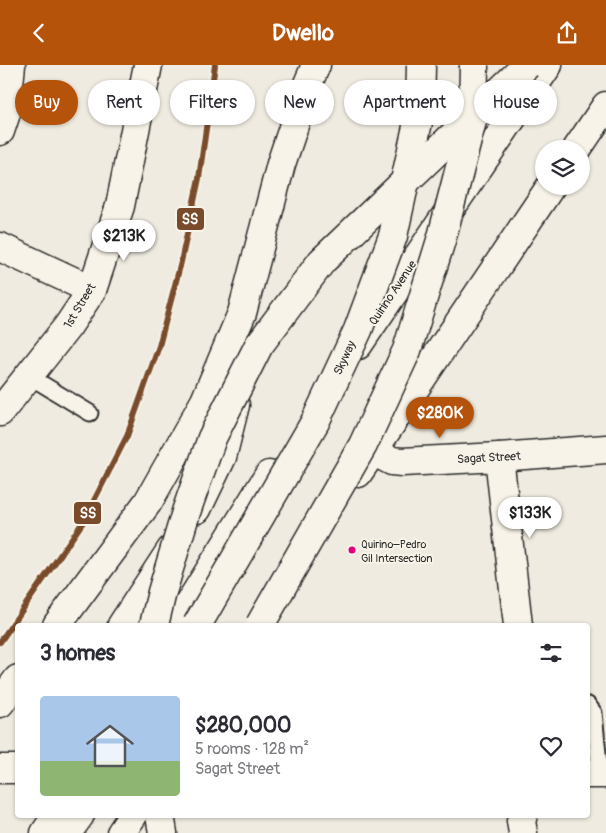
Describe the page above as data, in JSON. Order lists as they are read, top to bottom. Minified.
{"streets":{"main road":["Quirino Avenue","1st Street","Skyway","Sagat Street"]},"places":["Quirino–Pedro Gil Intersection"],"lines":["transit line SS"],"page":{"header":"Dwello","chip":["Buy","Rent","Filters","New","Apartment","House"],"price":["$213K","$280K","$133K"],"heading":"3 homes","list":[{"name":"$280,000","note":"5 rooms · 128 m² · Sagat Street"}]}}
